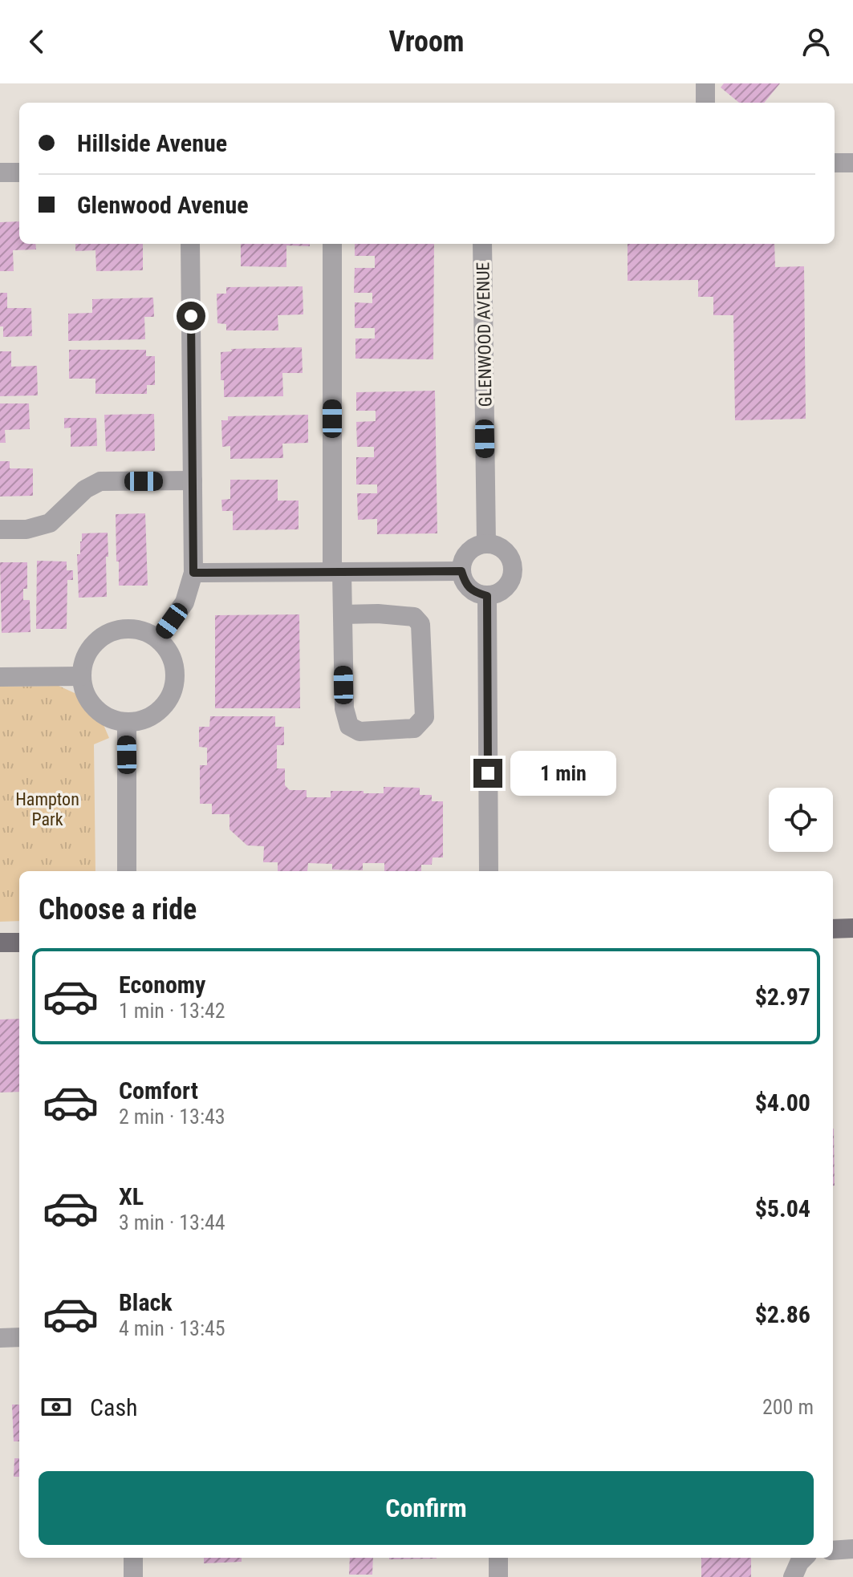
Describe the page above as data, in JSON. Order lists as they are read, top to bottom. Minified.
{"streets":{"street":["GLENWOOD AVENUE"]},"parks":["Hampton Park"],"page":{"header":"Vroom","banner":["Hillside Avenue","Glenwood Avenue"],"bubble":"1 min","heading":"Choose a ride","list":[{"name":"Economy","note":"1 min · 13:42","value":"$2.97"},{"name":"Comfort","note":"2 min · 13:43","value":"$4.00"},{"name":"XL","note":"3 min · 13:44","value":"$5.04"},{"name":"Black","note":"4 min · 13:45","value":"$2.86"}],"pay":["Cash","200 m"],"buttons":"Confirm"}}
